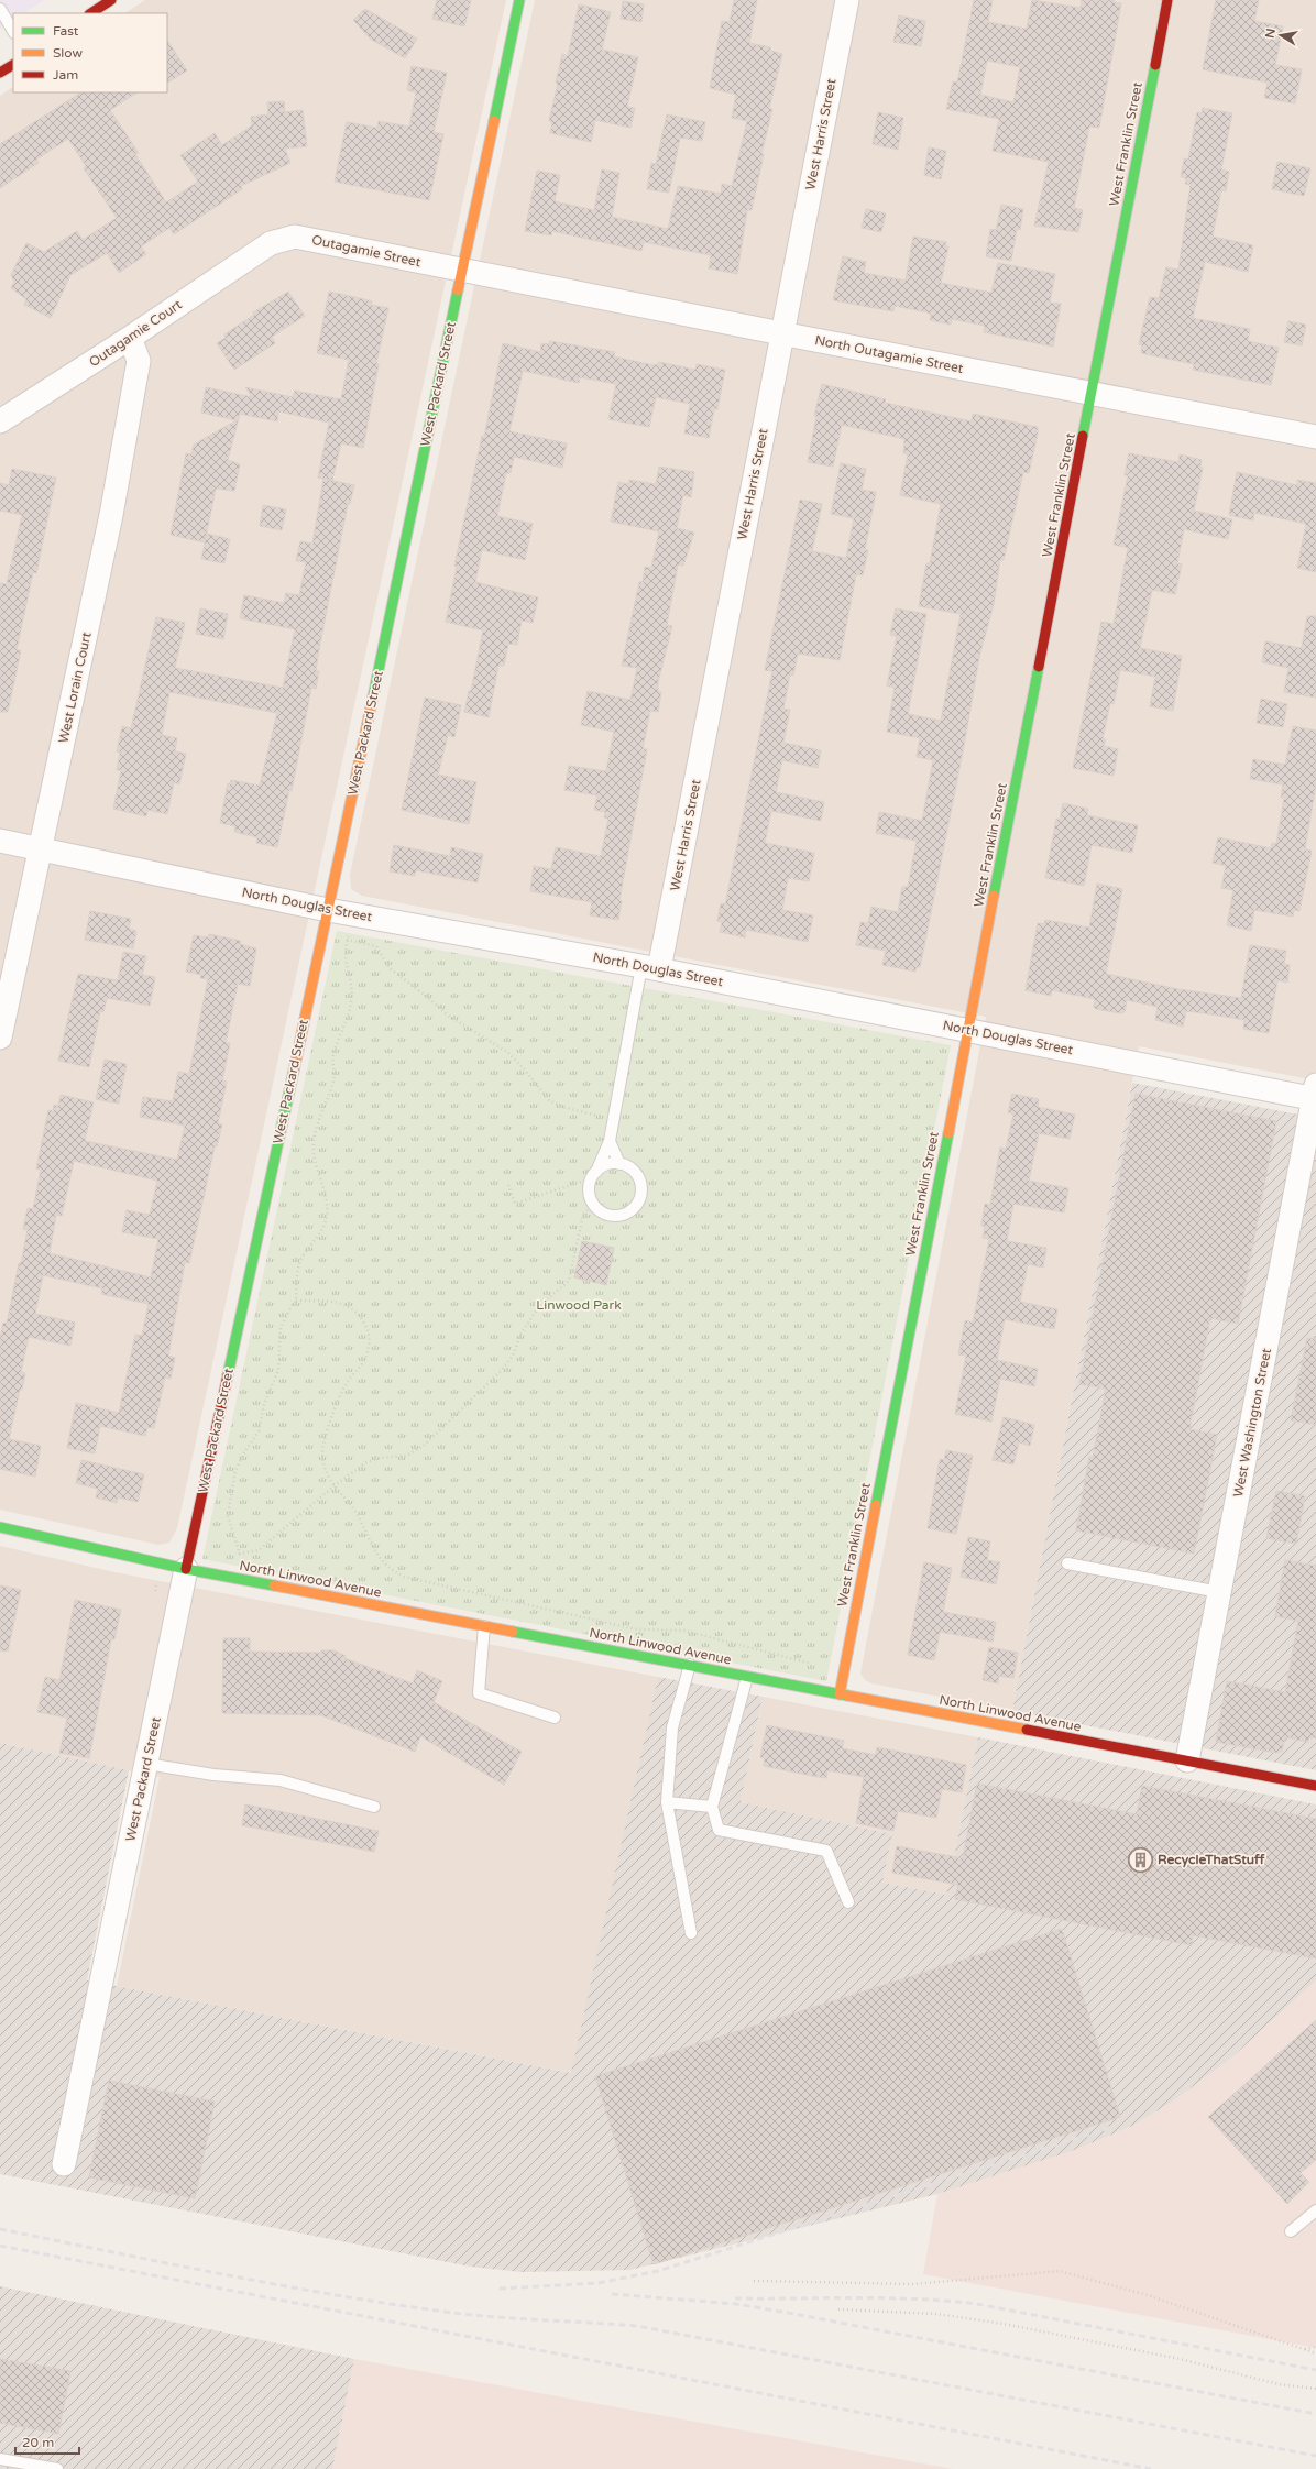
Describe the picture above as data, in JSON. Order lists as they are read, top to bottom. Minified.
{"streets":{"street":["West Harris Street","West Franklin Street","Outagamie Street","Outagamie Court","North Outagamie Street","West Packard Street","West Lorain Court","North Douglas Street","West Washington Street","North Linwood Avenue"]},"crossings":[["West Harris Street","North Outagamie Street"],["West Harris Street","North Douglas Street"],["West Franklin Street","North Outagamie Street"],["West Franklin Street","North Douglas Street"],["West Franklin Street","North Linwood Avenue"],["Outagamie Street","Outagamie Court"],["Outagamie Street","North Outagamie Street"],["Outagamie Street","West Packard Street"],["Outagamie Court","West Lorain Court"],["North Outagamie Street","West Packard Street"],["West Packard Street","North Douglas Street"],["West Packard Street","North Linwood Avenue"],["West Lorain Court","North Douglas Street"],["North Douglas Street","West Washington Street"],["West Washington Street","North Linwood Avenue"]],"parks":["Linwood Park"],"places":{"building":["RecycleThatStuff"]},"legend":["Fast","Slow","Jam"],"scale_bar":"20 m","north":"left"}
